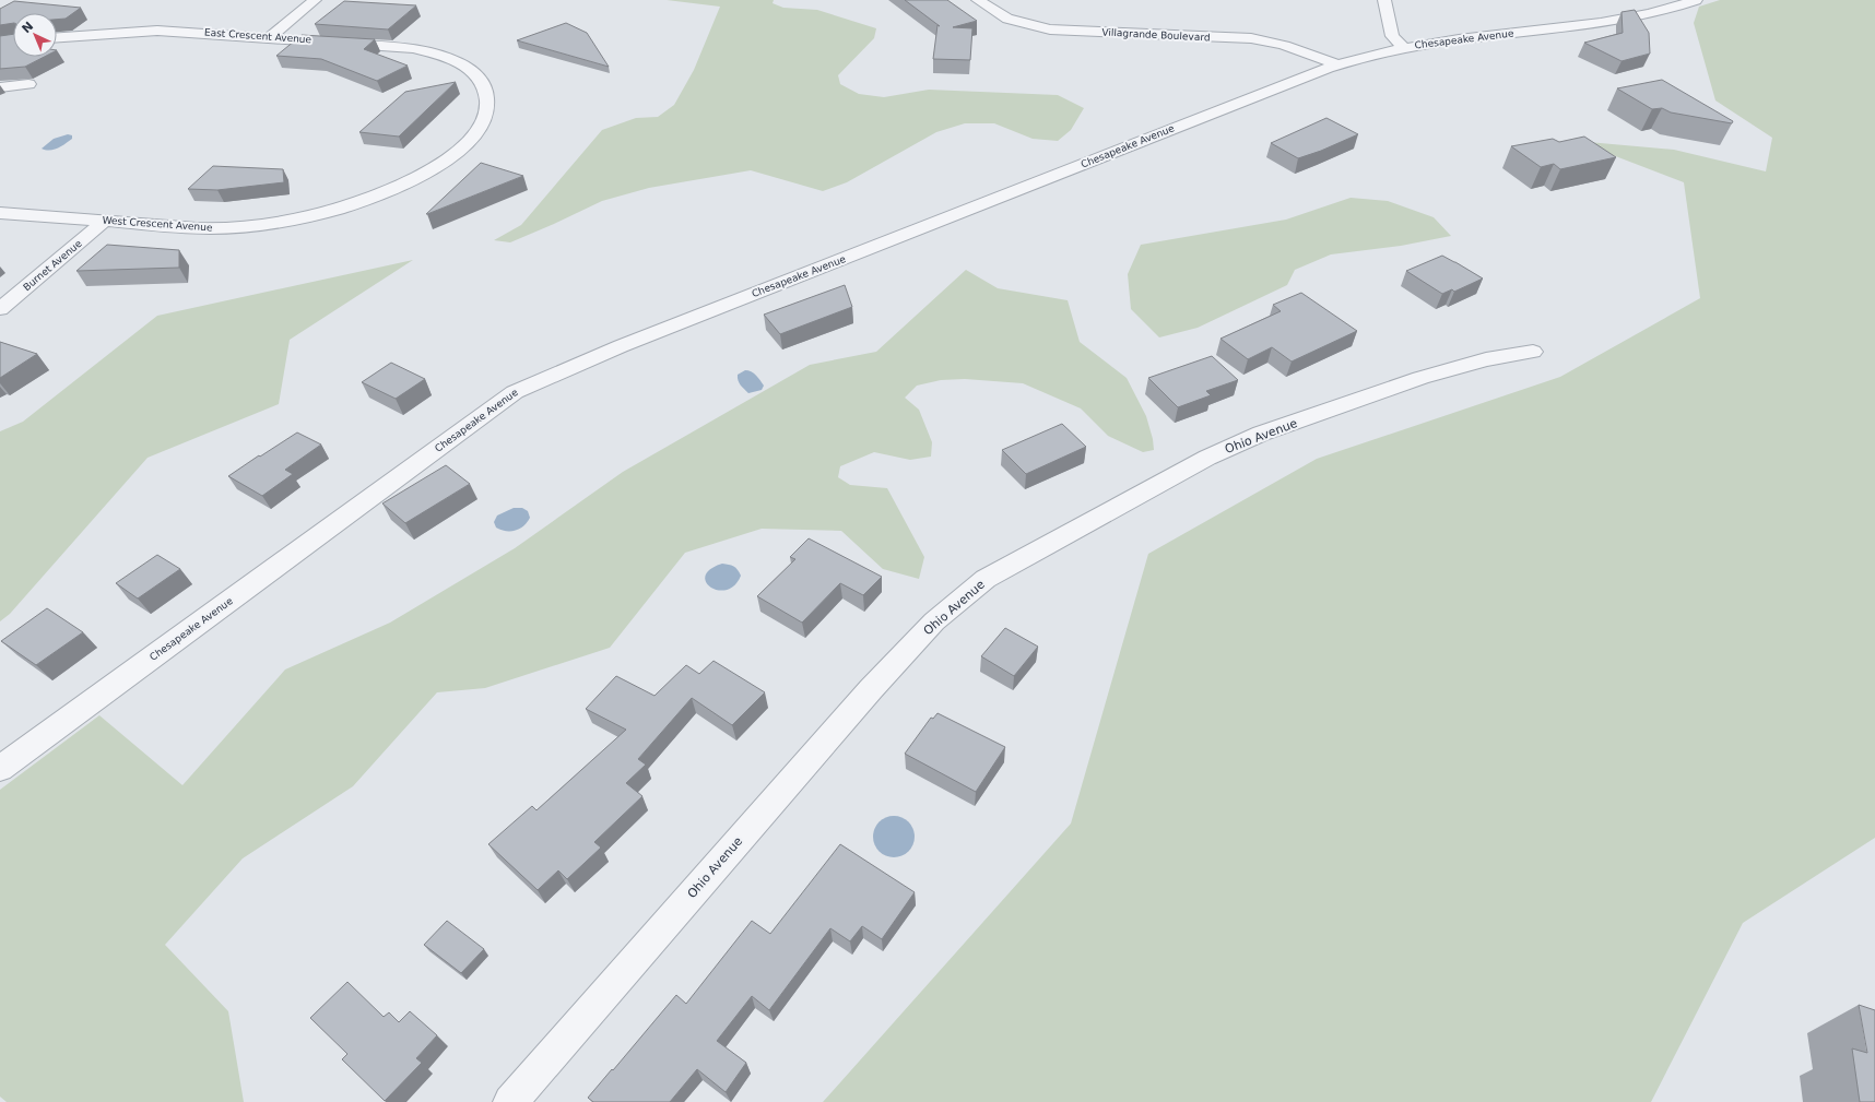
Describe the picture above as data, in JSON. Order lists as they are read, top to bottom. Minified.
{"streets":{"street":["Villagrande Boulevard","East Crescent Avenue","Chesapeake Avenue","West Crescent Avenue","Burnet Avenue","Ohio Avenue"]},"crossings":[["Villagrande Boulevard","Chesapeake Avenue"],["East Crescent Avenue","West Crescent Avenue"],["West Crescent Avenue","Burnet Avenue"]],"north":"top left"}
